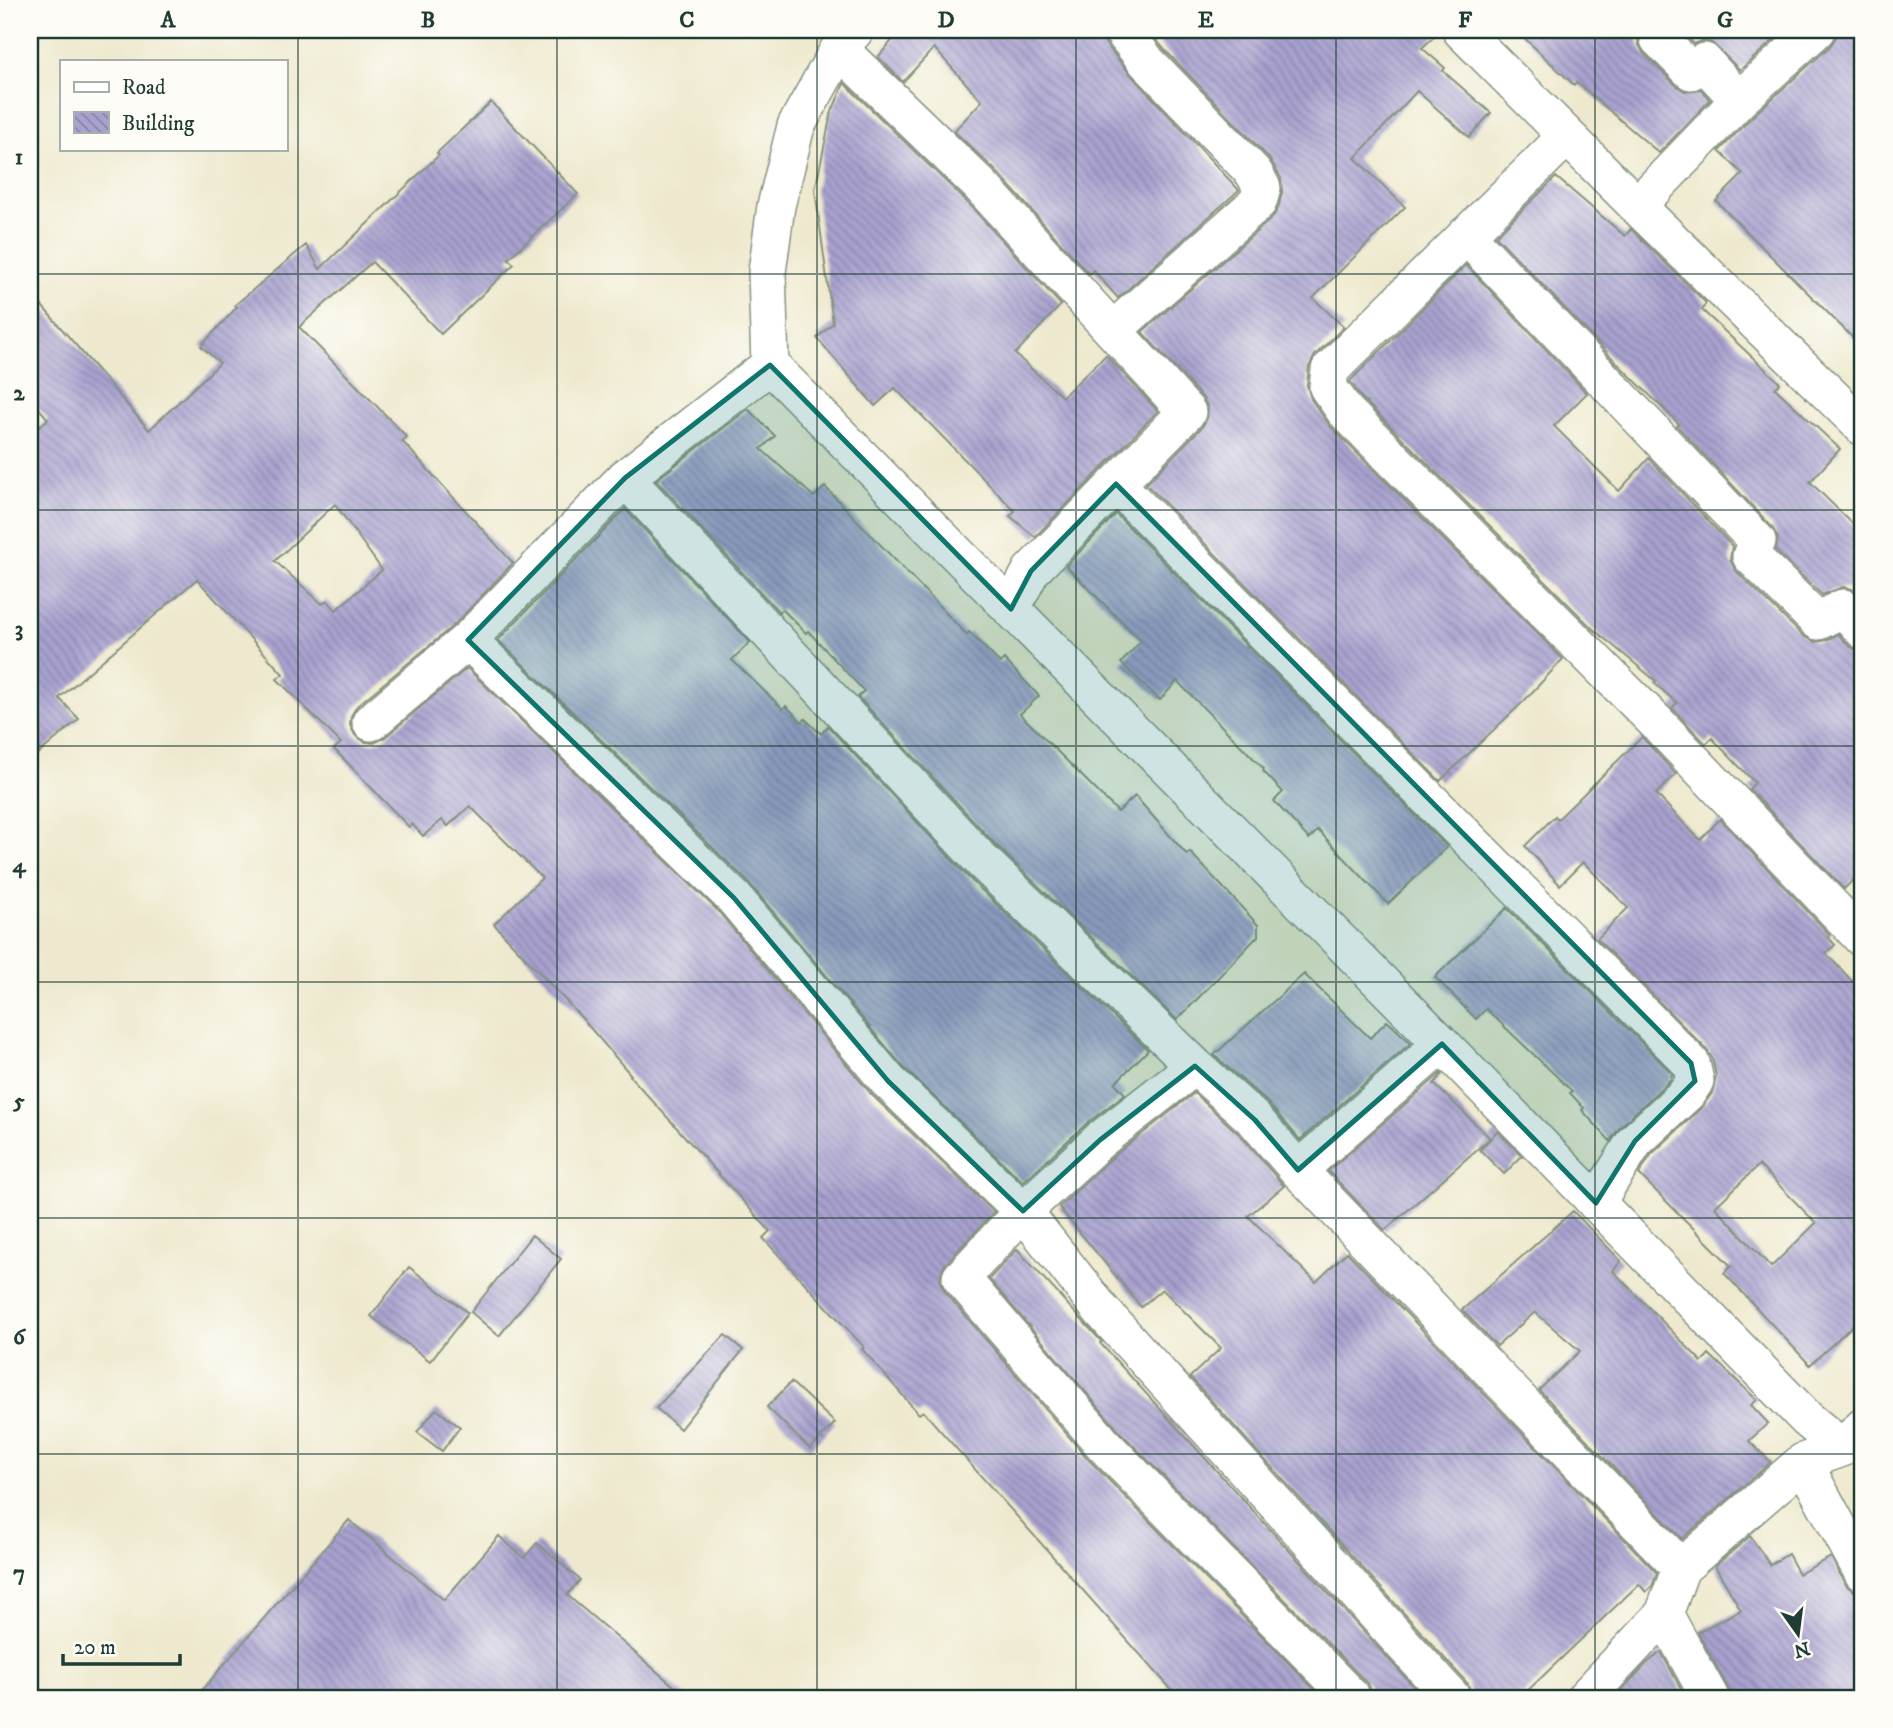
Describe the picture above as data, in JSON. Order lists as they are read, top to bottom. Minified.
{"legend":["Road","Building"],"scale_bar":"20 m","north":"bottom","grid":{"columns":["A","B","C","D","E","F","G"],"rows":["1","2","3","4","5","6","7"]}}
